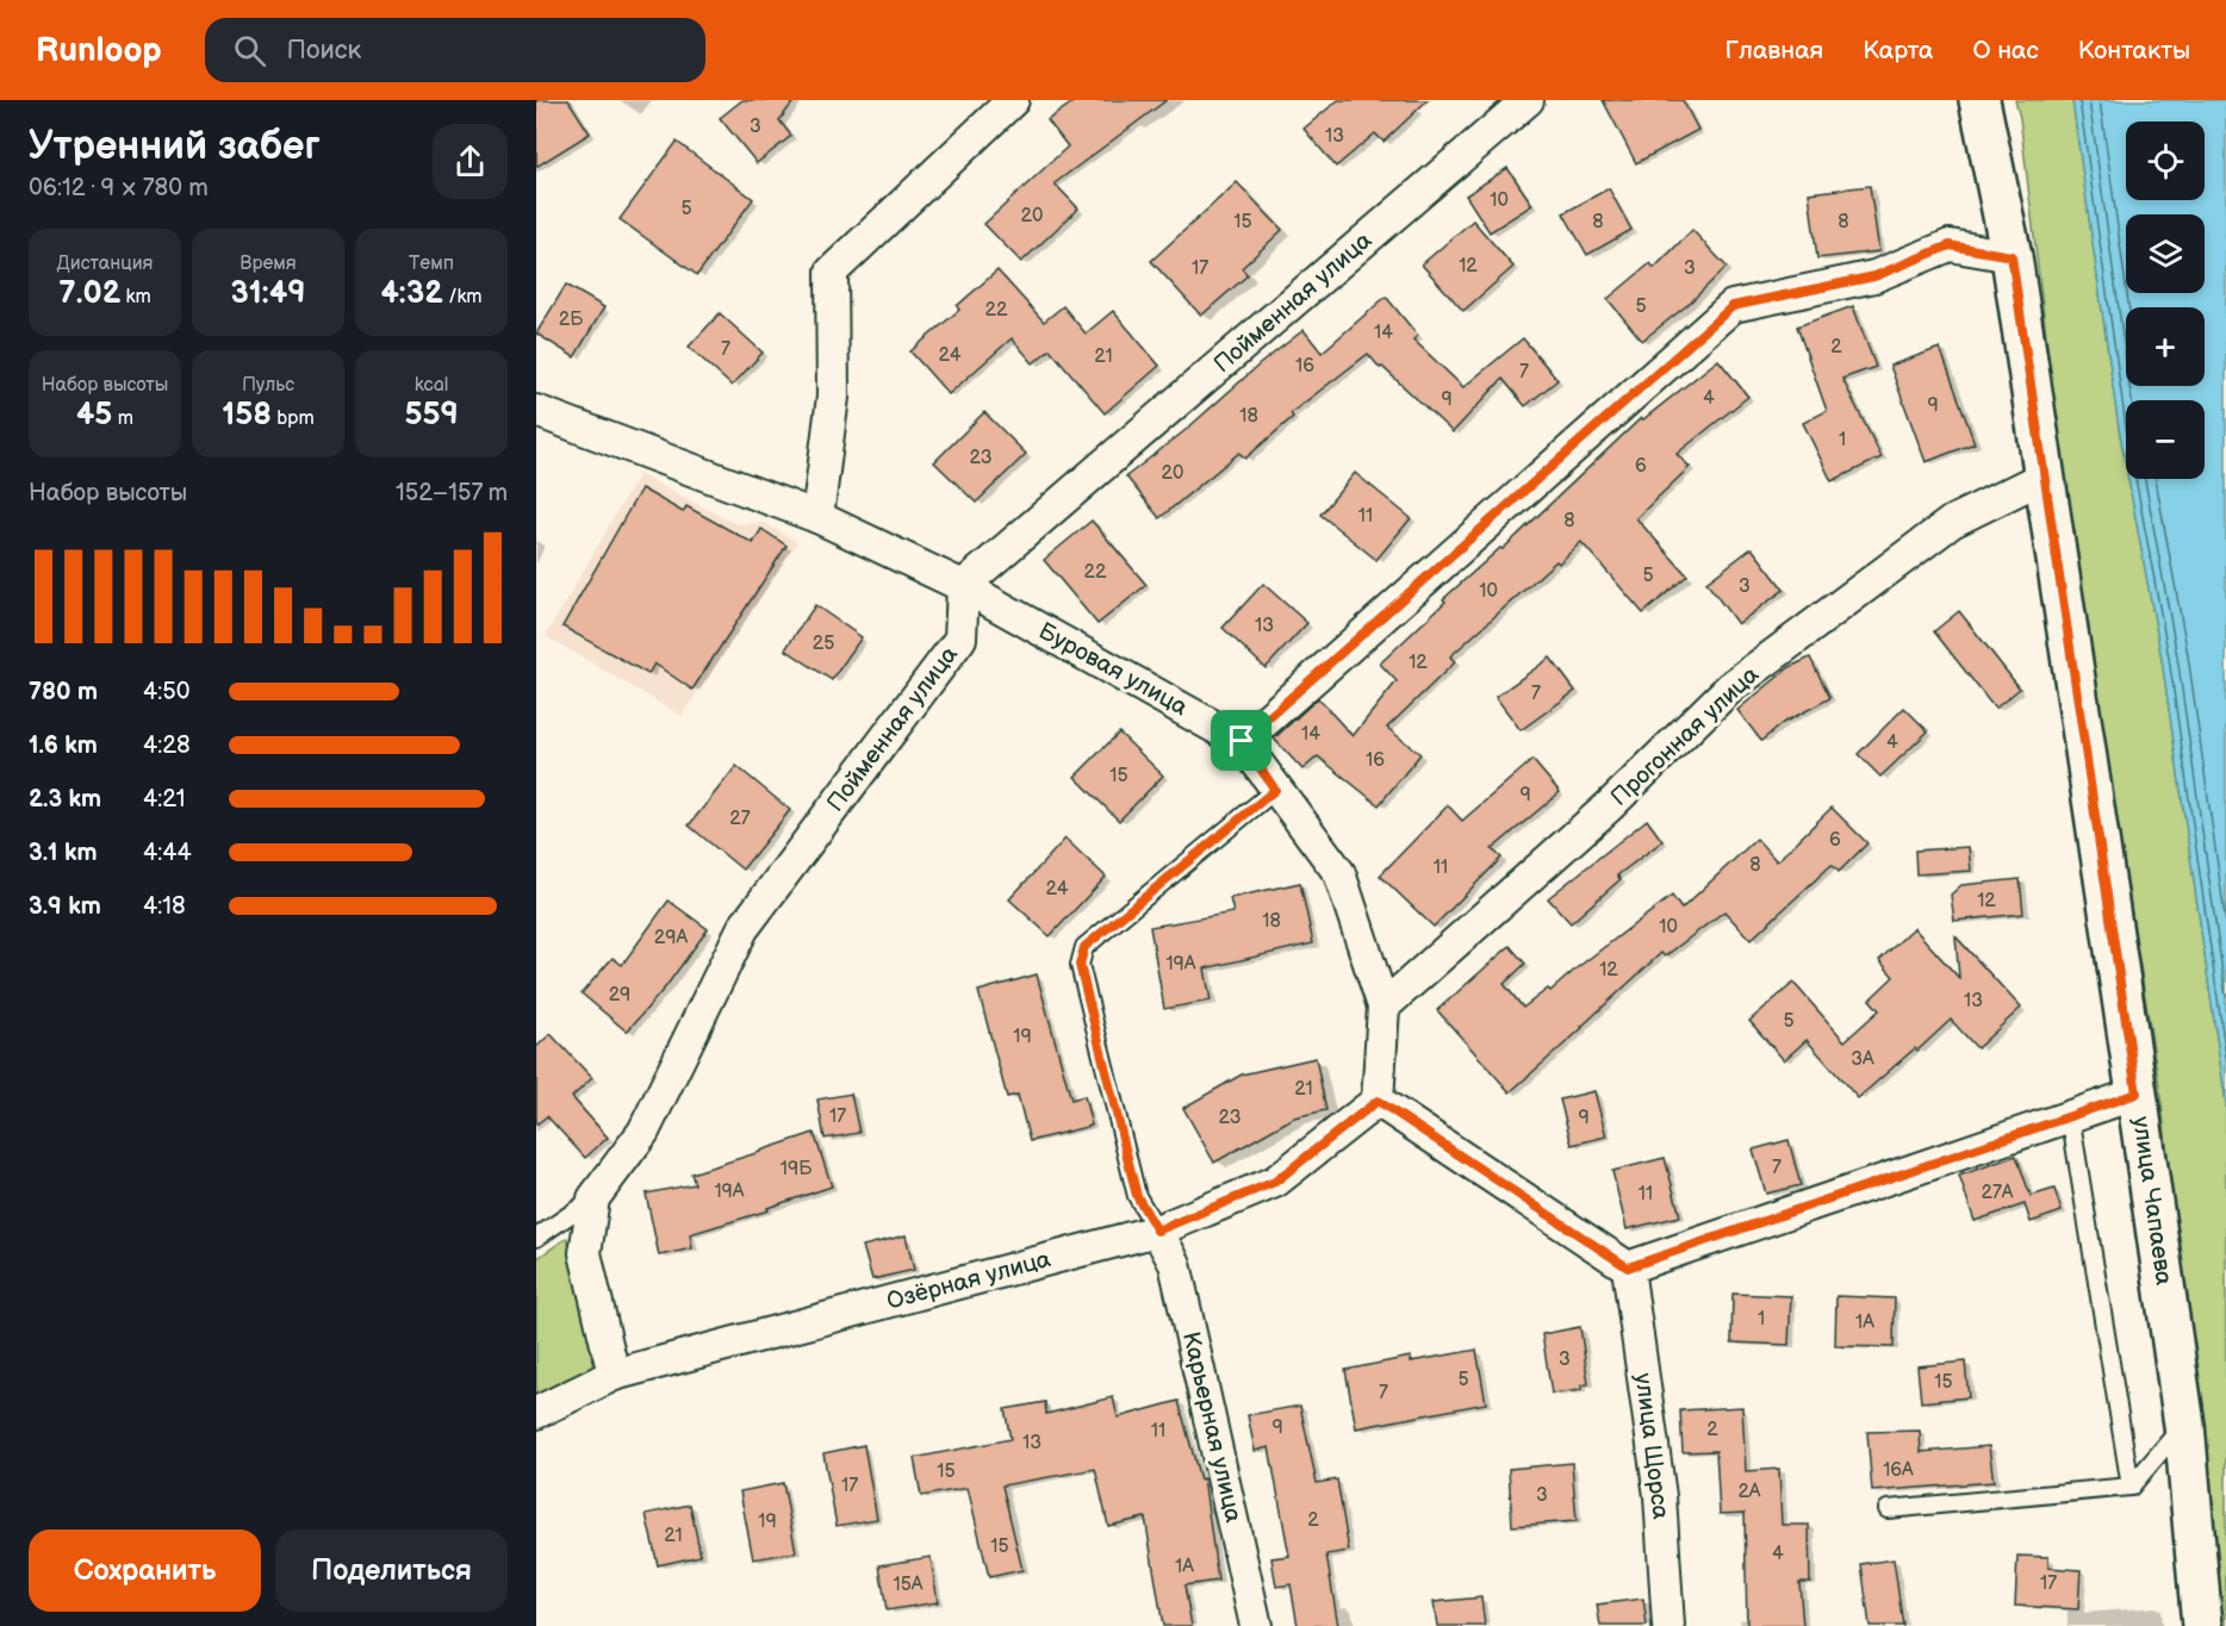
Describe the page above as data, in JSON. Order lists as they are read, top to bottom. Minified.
{"streets":{"street":["Пойменная улица","Буровая улица","Прогонная улица","улица Чапаева","Озёрная улица","Карьерная улица","улица Щорса"]},"crossings":[["Пойменная улица","Буровая улица"],["Пойменная улица","Озёрная улица"],["Буровая улица","Прогонная улица"],["Буровая улица","Озёрная улица"],["Прогонная улица","улица Чапаева"],["Озёрная улица","Карьерная улица"]],"house_numbers":["3","13","10","5","20","15","8","8","12","17","3","5","22","2Б","14","2","7","24","21","16","7","4","9","9","18","1","23","6","20","11","8","22","5","3","10","13","25","12","7","14","4","16","15","9","27","6","8","11","24","12","18","10","29А","19А","12","29","13","5","19","3А","21","17","23","9","7","19Б","19А","27А","11","1","1А","3","5","15","7","9","2","11","13","16А","15","17","2А","3","2","19","21","15","4","1А","17","15А"],"page":{"header":"Runloop","search":"Поиск","nav":["Главная","Карта","О нас","Контакты"],"heading":["Утренний забег","06:12 · 9 × 780 m"],"map_buttons":["+","−"],"stats":[["Дистанция","7.02 km"],["Время","31:49"],["Темп","4:32 /km"],["Набор высоты","45 m"],["Пульс","158 bpm"],["kcal","559"]],"chart":["Набор высоты","152–157 m"],"list":[{"name":"780 m","note":"4:50"},{"name":"1.6 km","note":"4:28"},{"name":"2.3 km","note":"4:21"},{"name":"3.1 km","note":"4:44"},{"name":"3.9 km","note":"4:18"}],"buttons":["Сохранить","Поделиться"]}}
